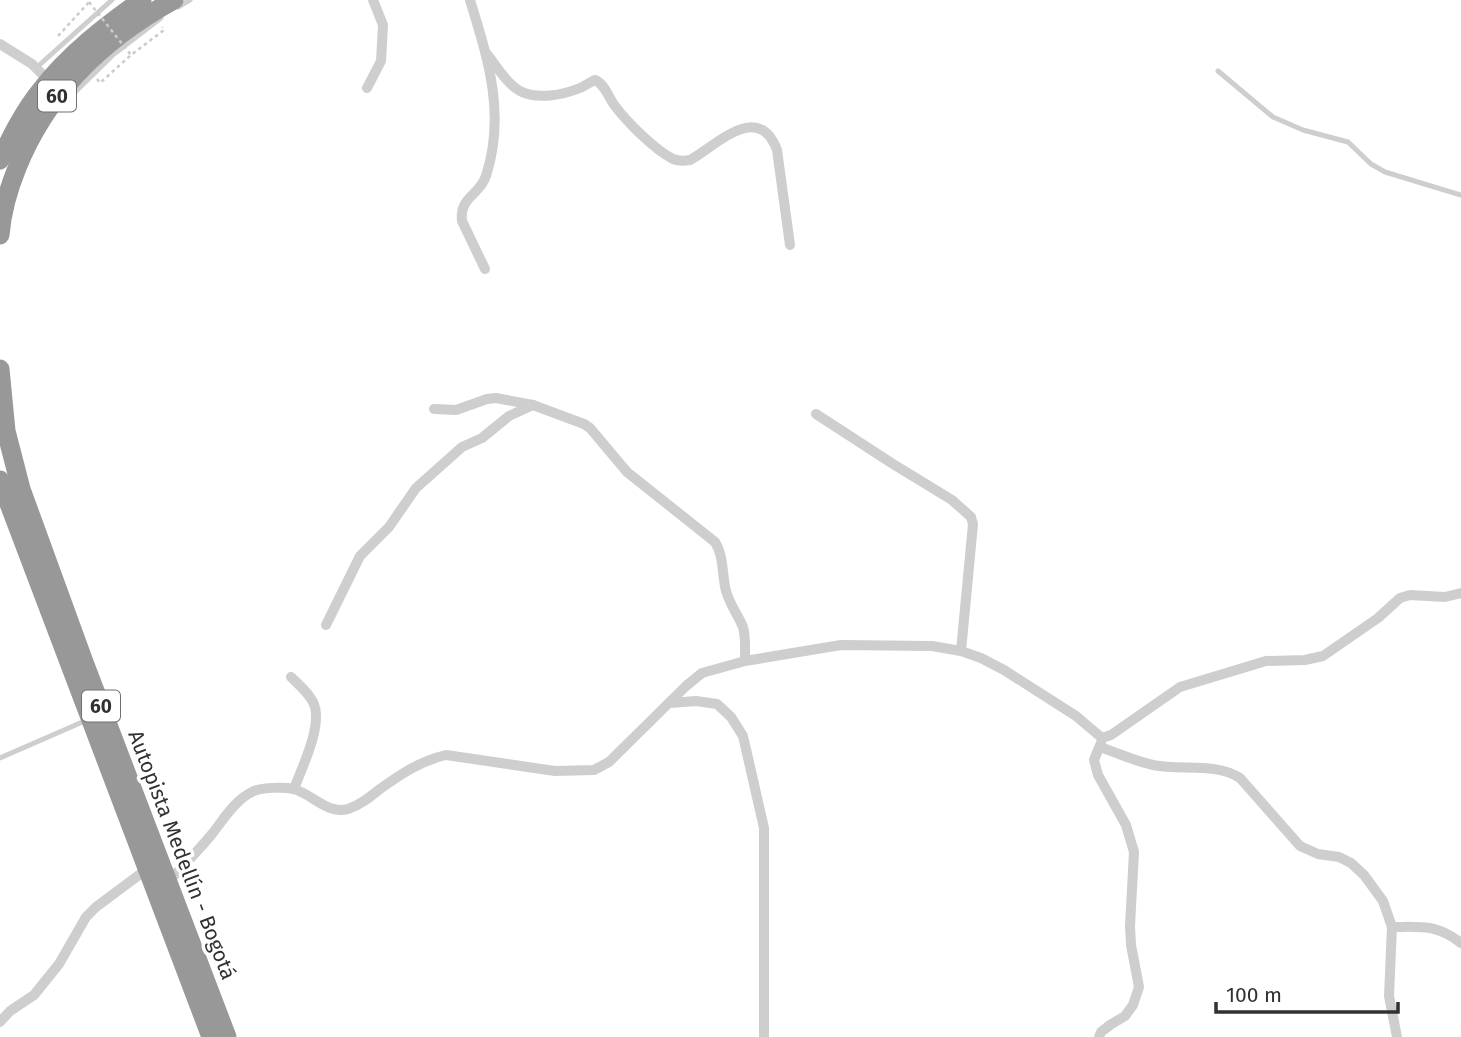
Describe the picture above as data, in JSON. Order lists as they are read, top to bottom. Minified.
{"streets":{"highway":["60","Autopista Medellín - Bogotá"]},"scale_bar":"100 m"}
